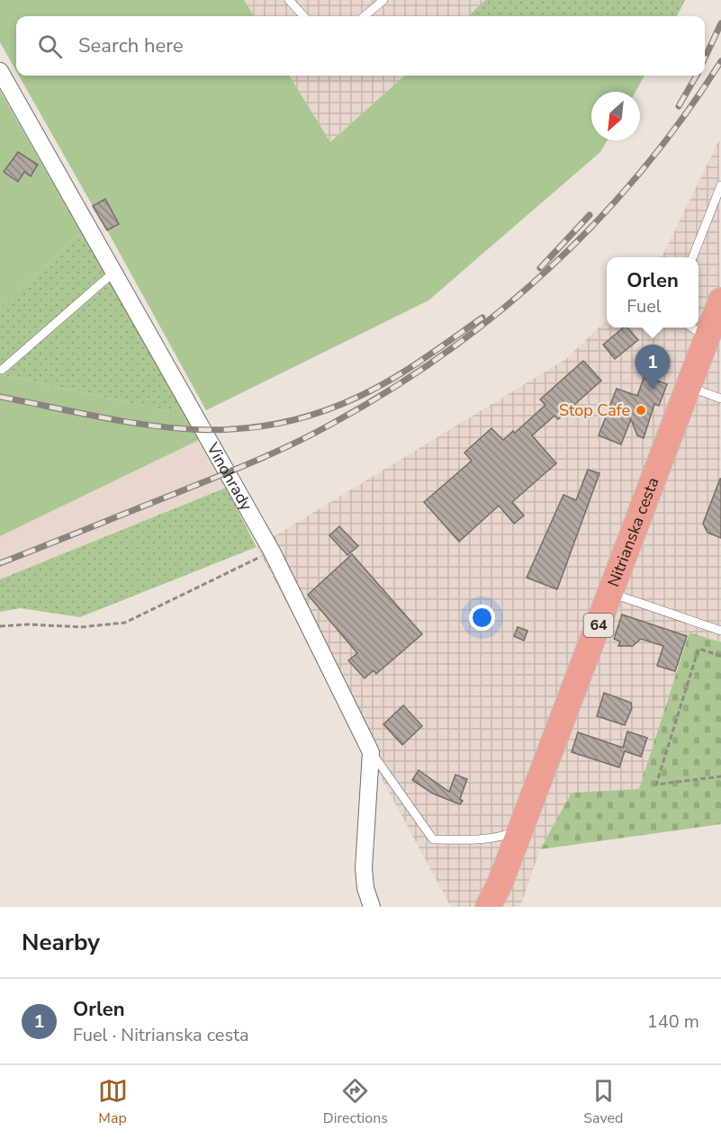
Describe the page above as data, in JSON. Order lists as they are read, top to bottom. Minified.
{"streets":{"main road":["Nitrianska cesta","64"],"street":["Vinohrady"]},"places":["Stop Cafe"],"north":"bottom left","page":{"search":"Search here","popup":["Orlen","Fuel"],"pins":"1","heading":"Nearby","list":[{"mark":"1","name":"Orlen","note":"Fuel · Nitrianska cesta","value":"140 m"}],"nav":["Map","Directions","Saved"]}}
